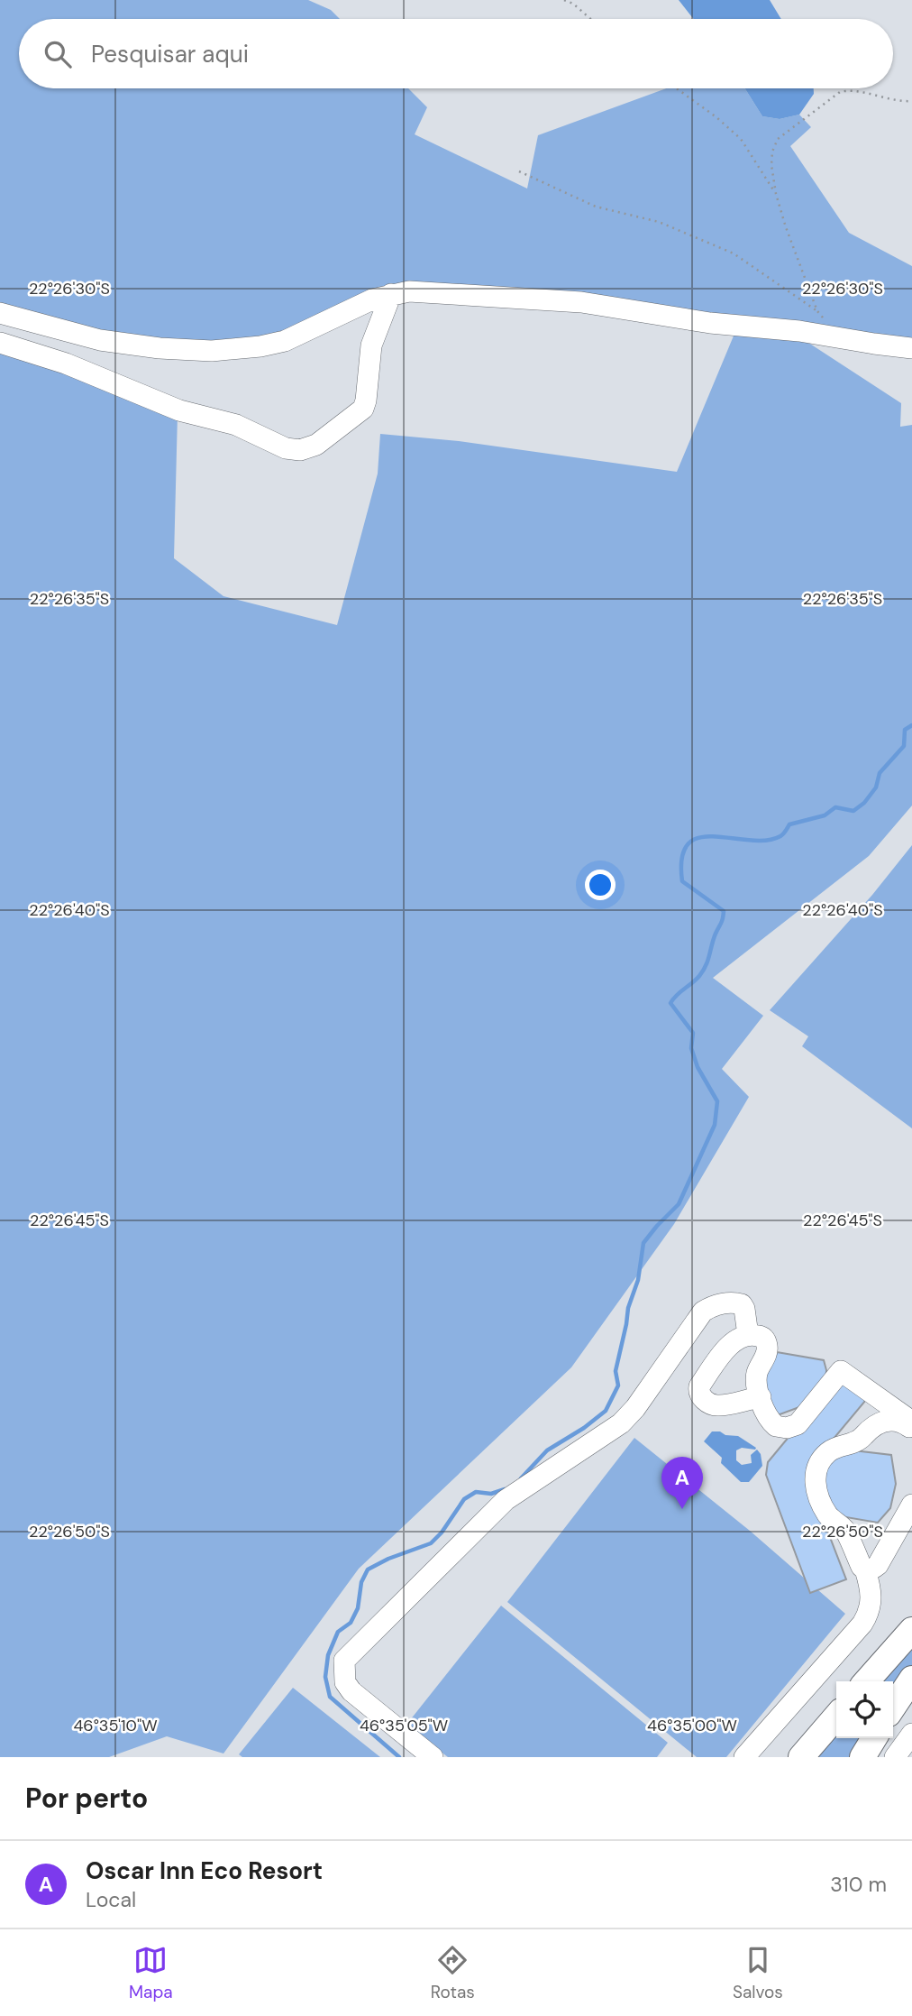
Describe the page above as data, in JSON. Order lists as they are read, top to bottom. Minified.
{"page":{"search":"Pesquisar aqui","pins":"A","heading":"Por perto","list":[{"mark":"A","name":"Oscar Inn Eco Resort","note":"Local","value":"310 m"}],"nav":["Mapa","Rotas","Salvos"]},"coordinates":["22°26'30\"S","22°26'35\"S","22°26'40\"S","22°26'45\"S","22°26'50\"S","46°35'10\"W","46°35'05\"W","46°35'00\"W"]}
